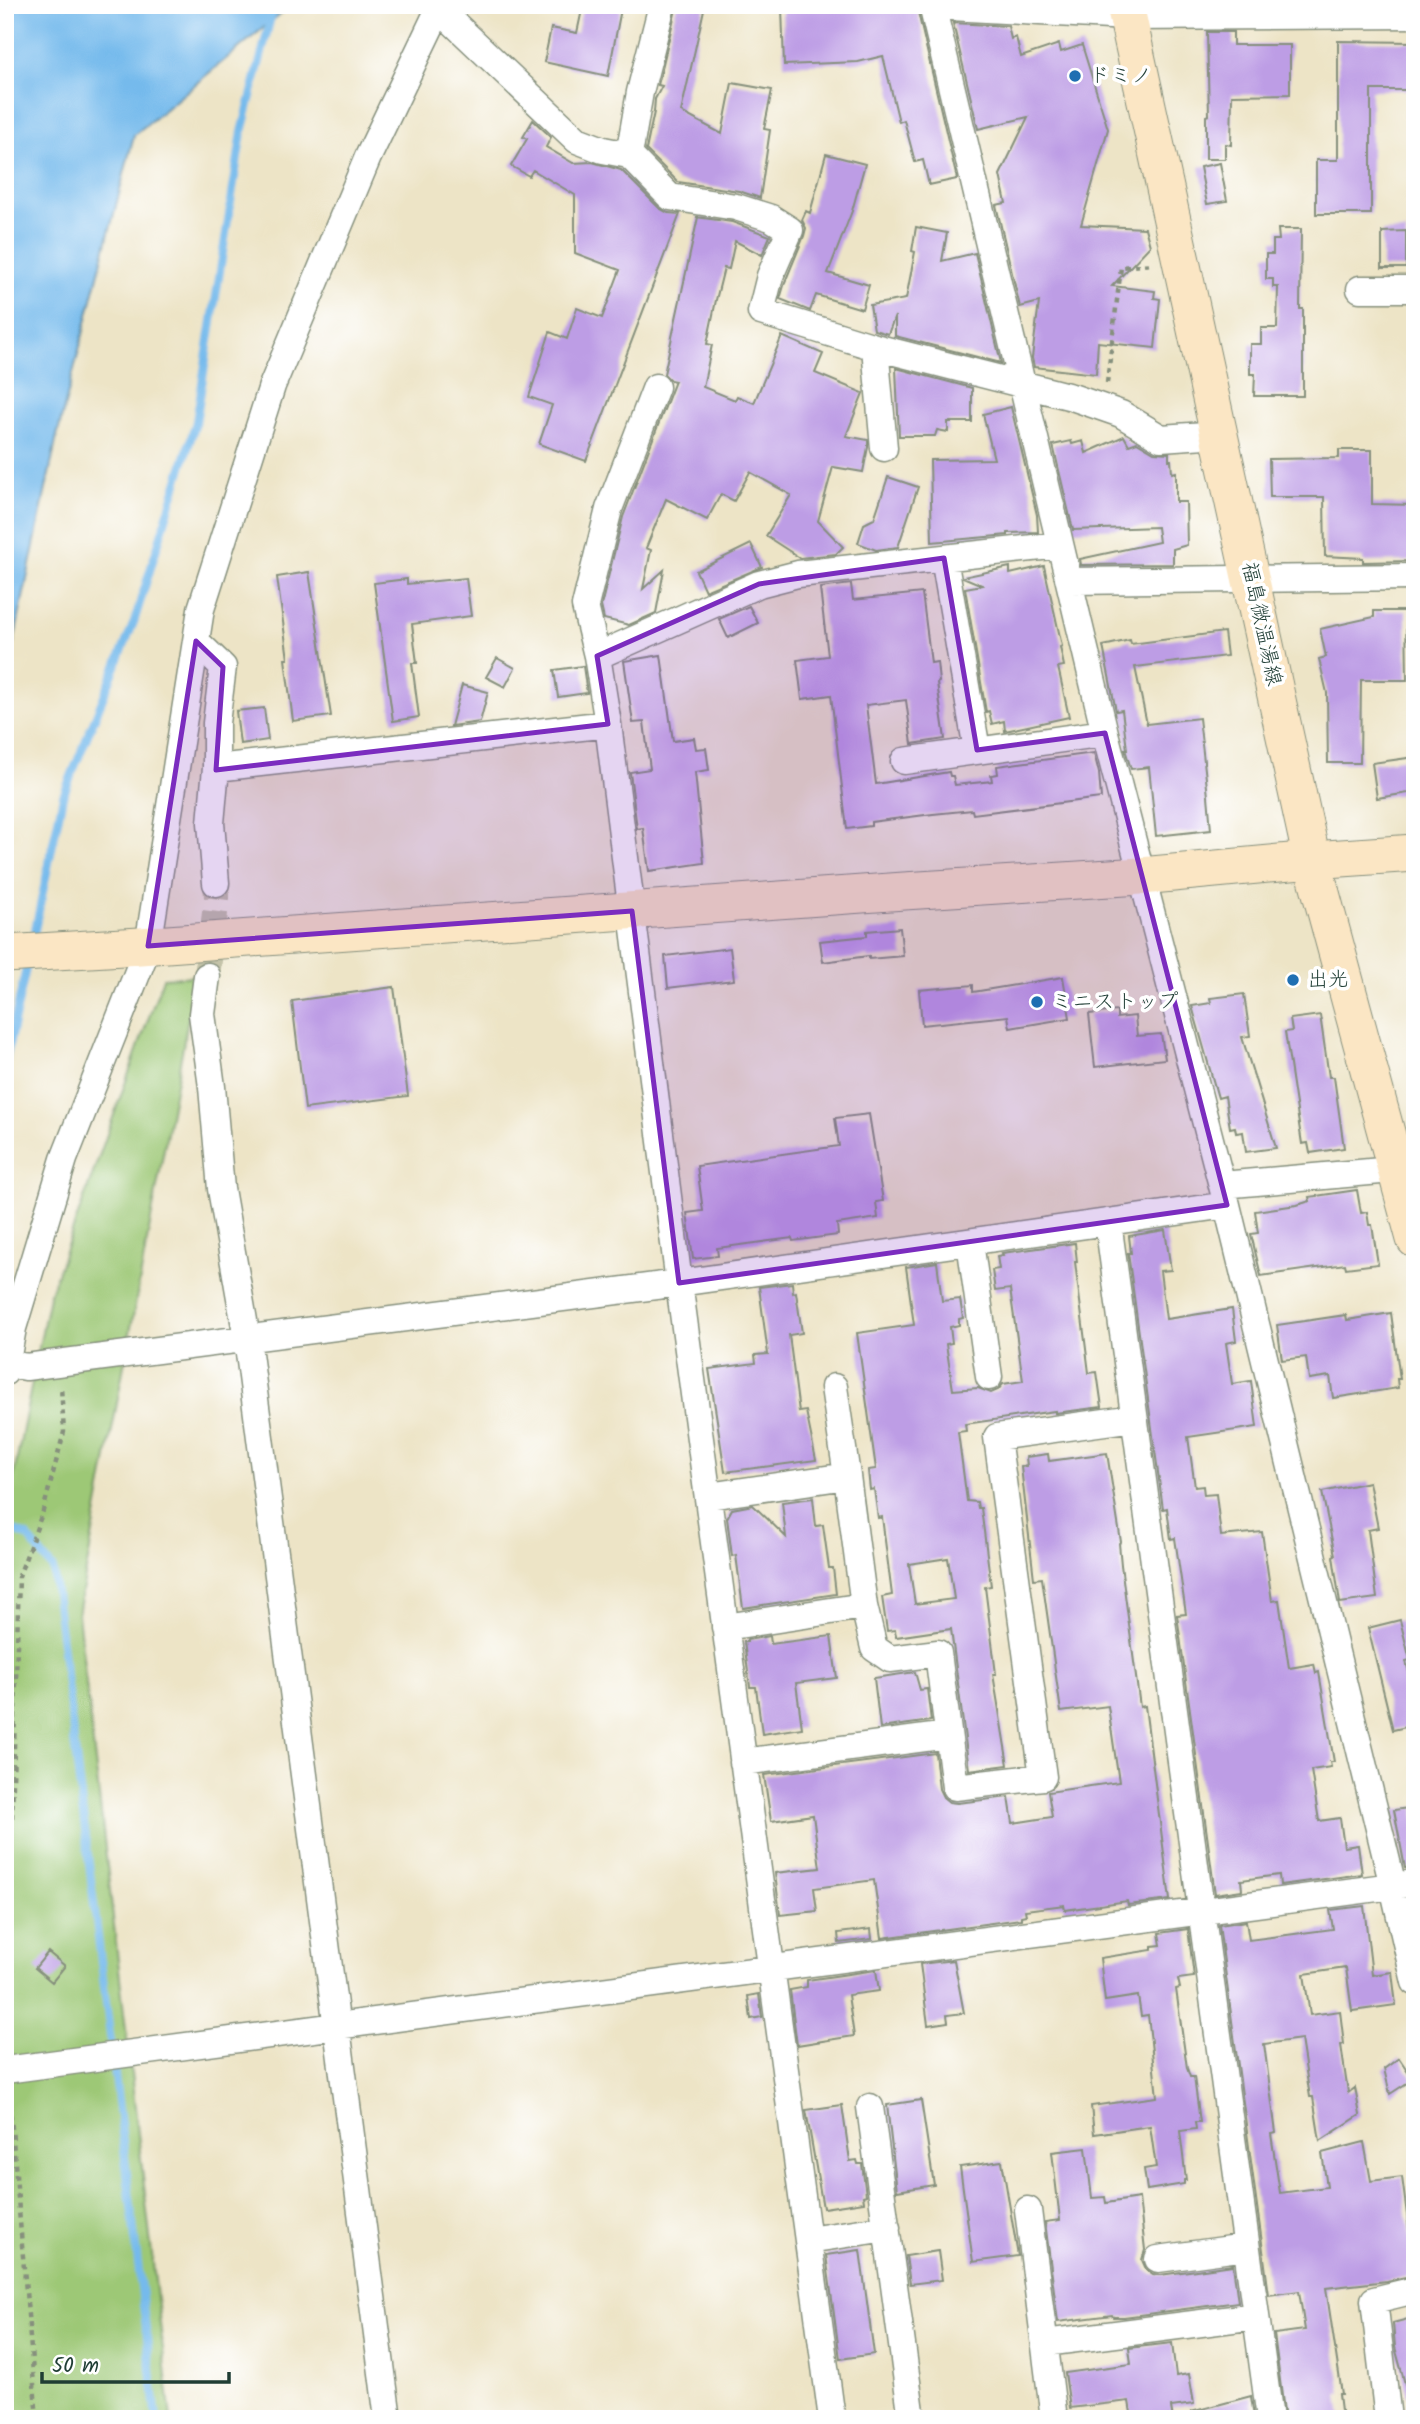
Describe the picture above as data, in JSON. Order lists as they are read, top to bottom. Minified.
{"streets":{"street":["福島微温湯線"]},"places":["ドミノ","出光","ミニストップ"],"scale_bar":"50 m"}
